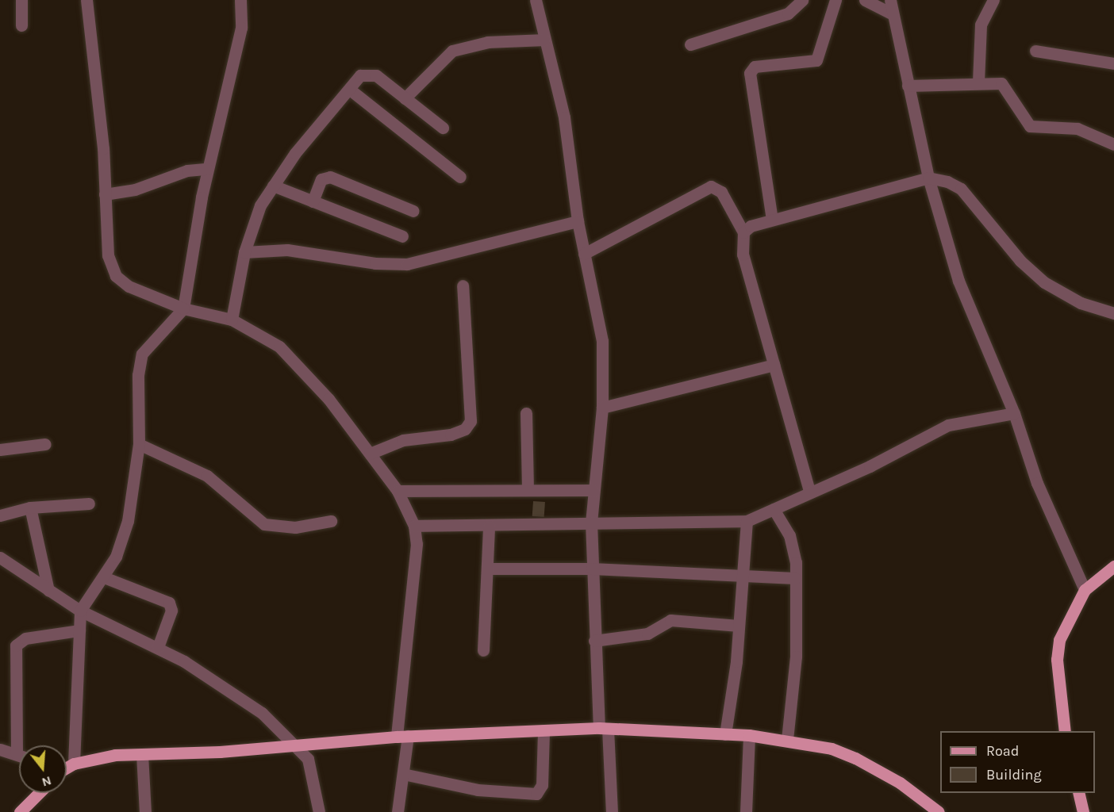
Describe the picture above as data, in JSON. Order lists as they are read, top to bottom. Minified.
{"legend":["Road","Building"],"north":"bottom"}
